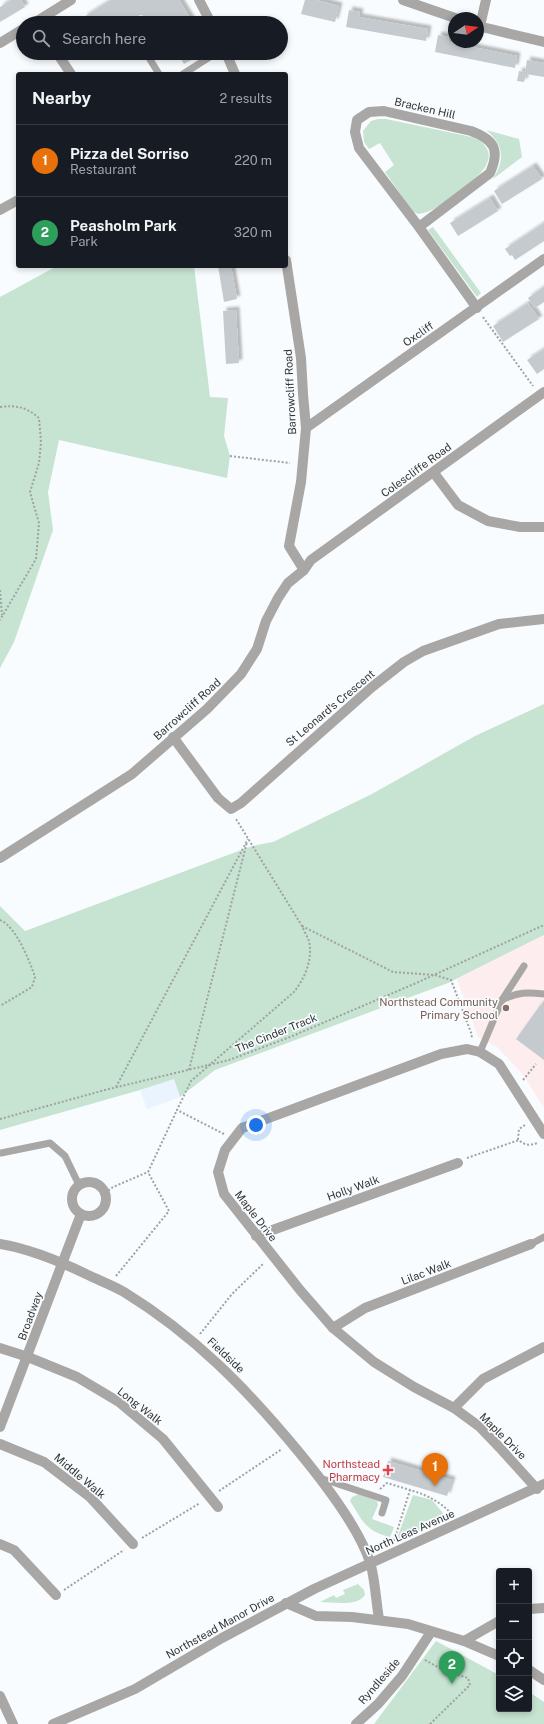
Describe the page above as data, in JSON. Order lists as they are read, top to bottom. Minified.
{"streets":{"street":["Bracken Hill","Oxcliff","Barrowcliff Road","Colescliffe Road","St Leonard's Crescent","Holly Walk","Maple Drive","Lilac Walk","Broadway","Fieldside","Long Walk","Middle Walk","North Leas Avenue","Northstead Manor Drive","Ryndleside"],"path":["The Cinder Track"]},"crossings":[["Bracken Hill","Oxcliff"],["Oxcliff","Barrowcliff Road"],["Barrowcliff Road","Colescliffe Road"],["Holly Walk","Maple Drive"],["Maple Drive","Lilac Walk"],["Maple Drive","North Leas Avenue"],["Broadway","Fieldside"],["Broadway","Long Walk"],["Fieldside","North Leas Avenue"],["Fieldside","Northstead Manor Drive"],["North Leas Avenue","Northstead Manor Drive"],["Northstead Manor Drive","Ryndleside"]],"places":{"other":["Northstead Community Primary School"],"health":["Northstead Pharmacy"]},"north":"right","page":{"search":"Search here","heading":["Nearby","2 results"],"list":[{"mark":"1","name":"Pizza del Sorriso","note":"Restaurant","value":"220 m"},{"mark":"2","name":"Peasholm Park","note":"Park","value":"320 m"}],"pins":["1","2"],"map_buttons":["+","−"]}}
